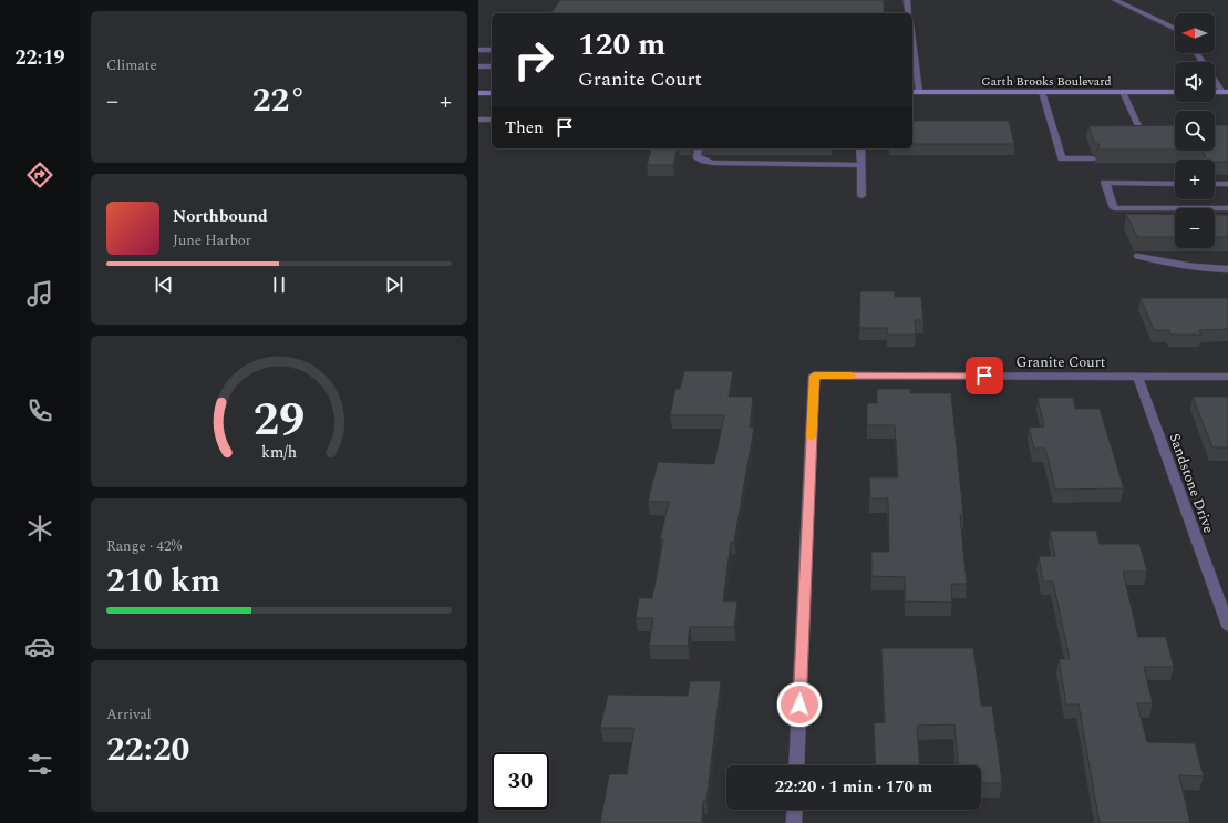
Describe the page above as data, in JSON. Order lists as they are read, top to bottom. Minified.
{"streets":{"street":["Garth Brooks Boulevard","Granite Court","Sandstone Drive"]},"crossings":[["Granite Court","Sandstone Drive"]],"north":"left","page":{"tabs":"22:19","tile":["Climate",["Range · 42%","210 km"],["Arrival","22:20"]],"map_buttons":["+","−"],"turn":["120 m","Granite Court"],"heat":["−","22°","+"],"then":"Then","song":["Northbound","June Harbor"],"limit":"30","trip":"22:20 · 1 min · 170 m","gauge":["29","km/h"]}}
